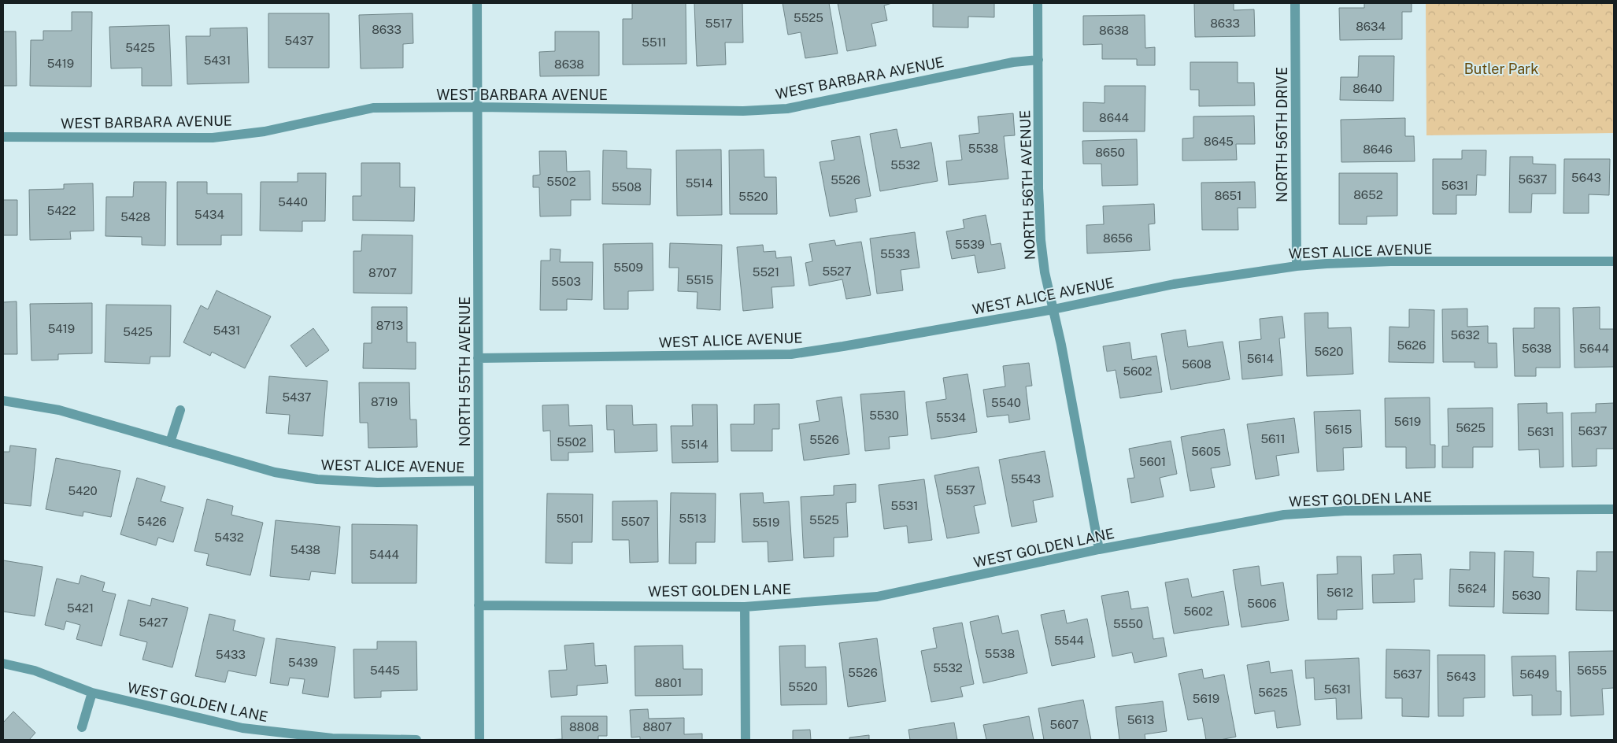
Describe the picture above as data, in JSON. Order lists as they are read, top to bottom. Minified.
{"streets":{"street":["WEST BARBARA AVENUE","NORTH 56TH DRIVE","NORTH 56TH AVENUE","WEST ALICE AVENUE","NORTH 55TH AVENUE","WEST GOLDEN LANE"]},"crossings":[["WEST BARBARA AVENUE","NORTH 56TH AVENUE"],["WEST BARBARA AVENUE","NORTH 55TH AVENUE"],["NORTH 56TH DRIVE","WEST ALICE AVENUE"],["NORTH 56TH AVENUE","WEST ALICE AVENUE"],["NORTH 56TH AVENUE","WEST GOLDEN LANE"],["WEST ALICE AVENUE","NORTH 55TH AVENUE"],["NORTH 55TH AVENUE","WEST GOLDEN LANE"]],"parks":["Butler Park"],"house_numbers":["5525","5517","8633","8634","8633","8638","5437","5511","5425","5431","5419","8638","8640","8644","8645","5538","8646","8650","5532","5643","5637","5526","5502","5514","5631","5508","8652","8651","5520","5440","5422","5434","5428","8656","5539","5533","5509","5527","5521","8707","5515","5503","8713","5419","5431","5425","5632","5626","5638","5644","5620","5614","5608","5602","5437","8719","5540","5530","5534","5619","5625","5615","5637","5631","5611","5526","5502","5514","5605","5601","5543","5537","5420","5531","5501","5513","5525","5426","5507","5519","5432","5438","5444","5624","5612","5630","5606","5421","5602","5427","5550","5544","5538","5433","5439","5532","5445","5655","5526","5637","5649","5643","8801","5520","5631","5625","5619","5613","5607","8808","8807"]}
